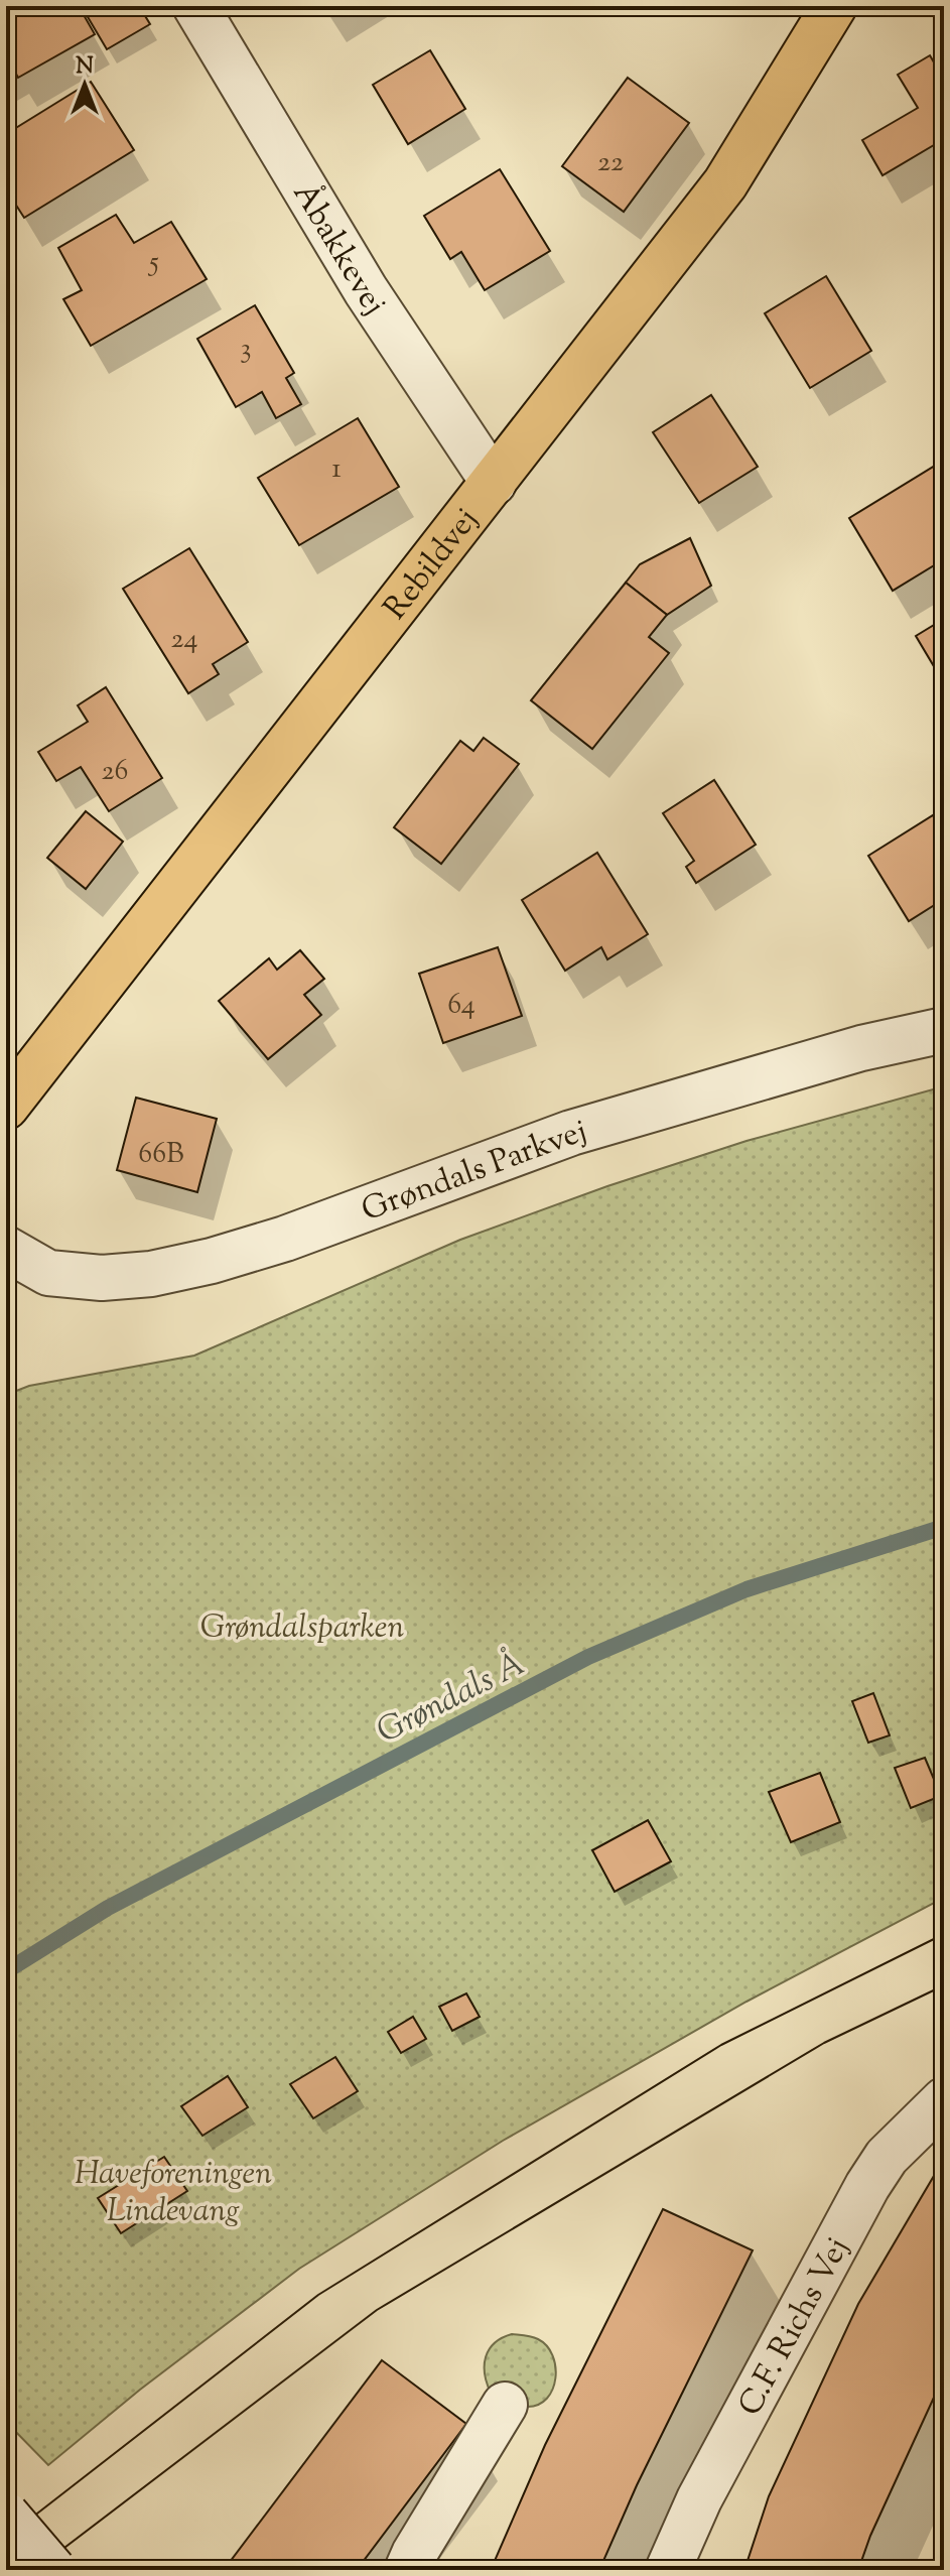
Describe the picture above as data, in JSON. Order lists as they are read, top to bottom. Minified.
{"streets":{"main road":["Rebildvej"],"street":["Åbakkevej","Grøndals Parkvej","C.F. Richs Vej"]},"crossings":[["Åbakkevej","Rebildvej"]],"water":["Grøndals Å"],"parks":["Grøndalsparken","Haveforeningen Lindevang"],"house_numbers":["22","5","3","1","24","26","64","66B"],"north":"top"}
